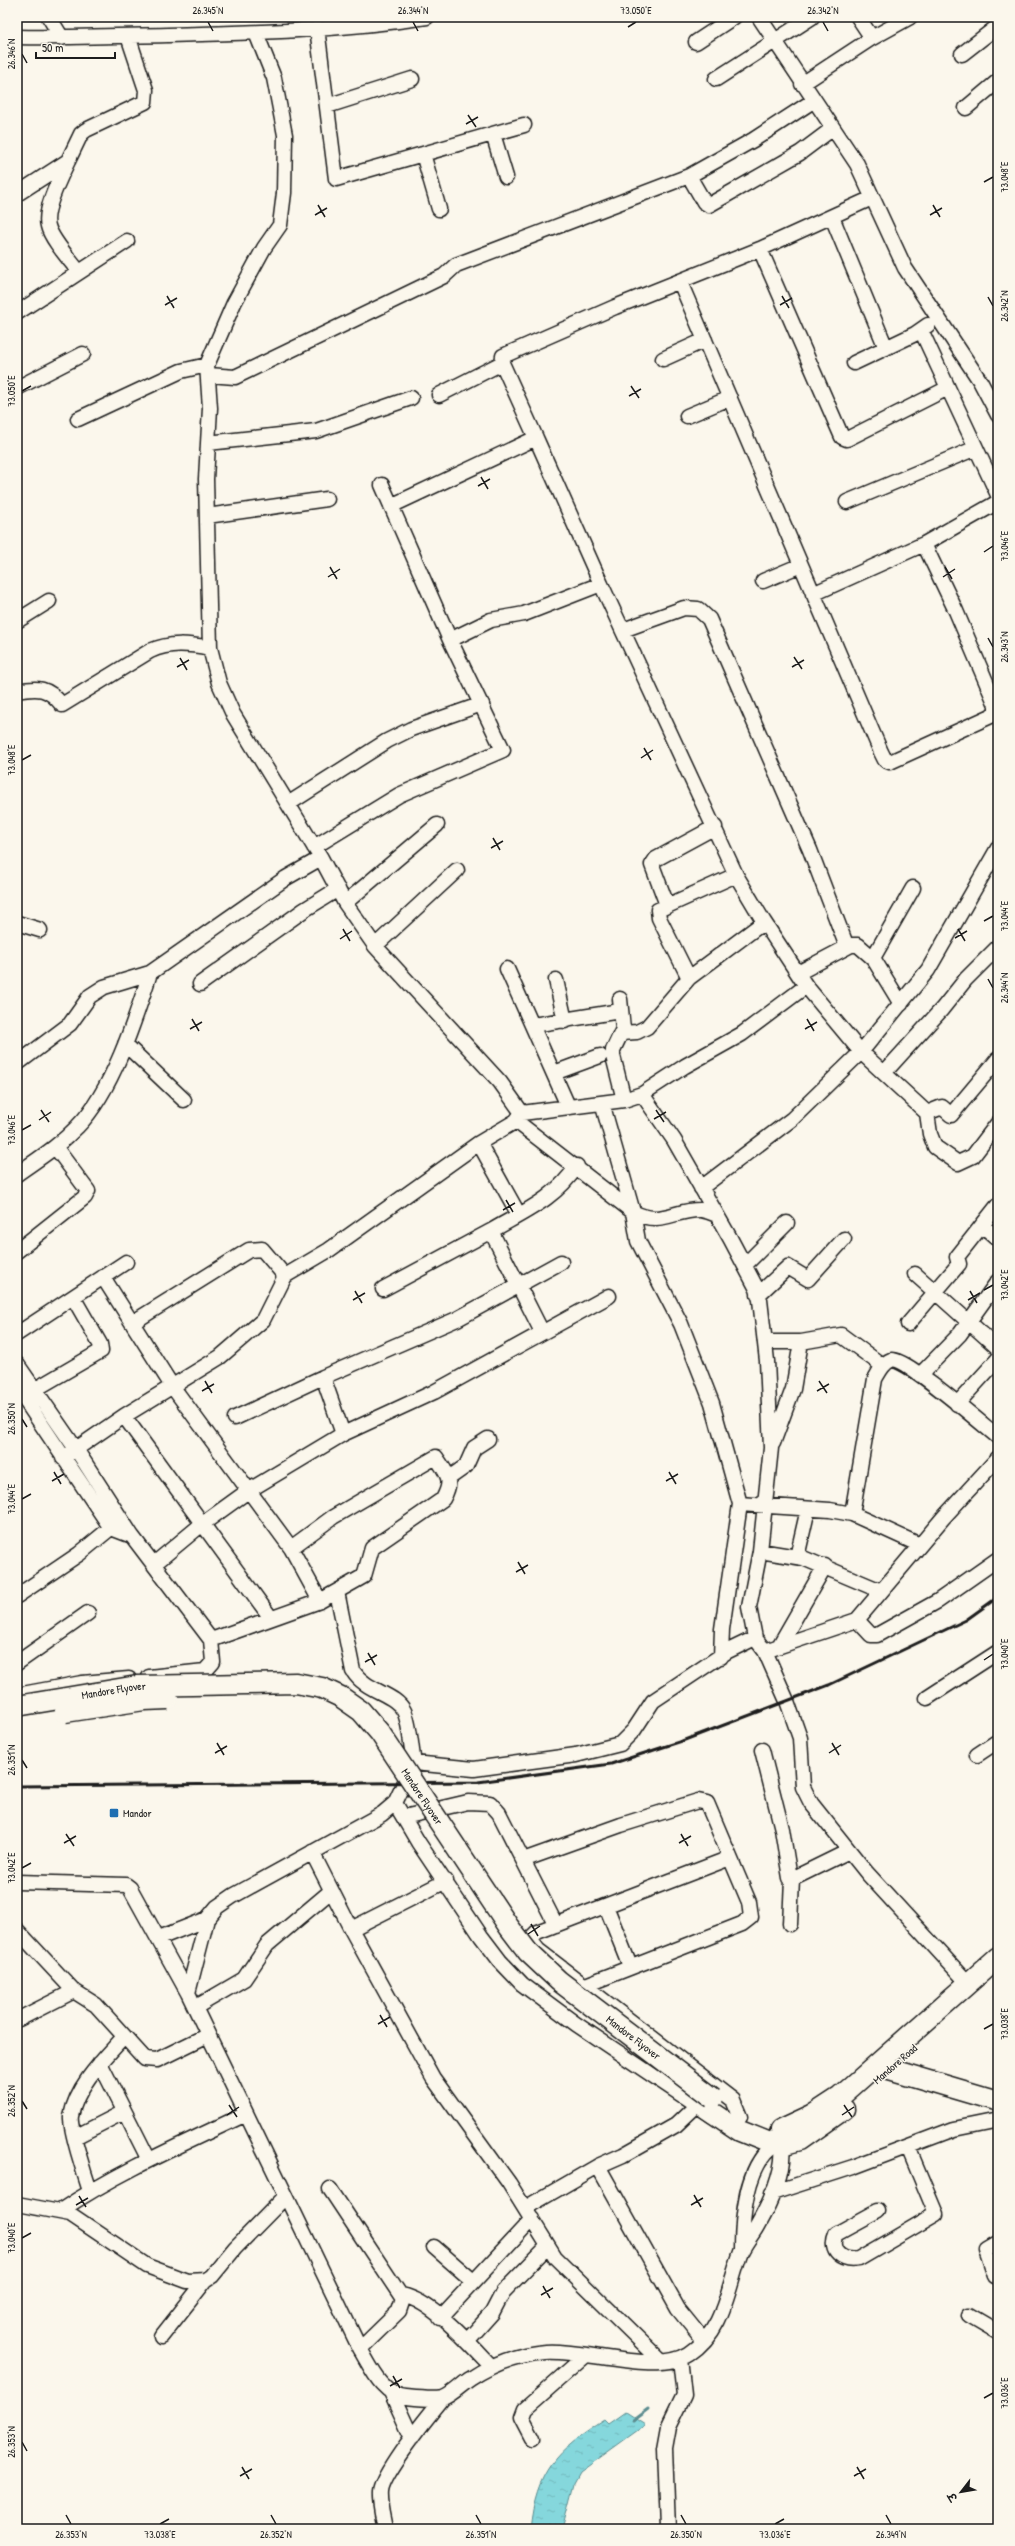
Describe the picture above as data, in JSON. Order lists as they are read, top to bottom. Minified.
{"streets":{"highway":["Mandore Flyover","Mandore Road"]},"places":{"transit":["Mandor"]},"scale_bar":"50 m","north":"bottom left","coordinates":["26.345°N","26.344°N","73.050°E","26.342°N","26.346°N","73.048°E","73.046°E","26.343°N","73.044°E","73.042°E","26.350°N","73.040°E","26.351°N","73.038°E","26.352°N","73.036°E","26.353°N","26.349°N"]}
